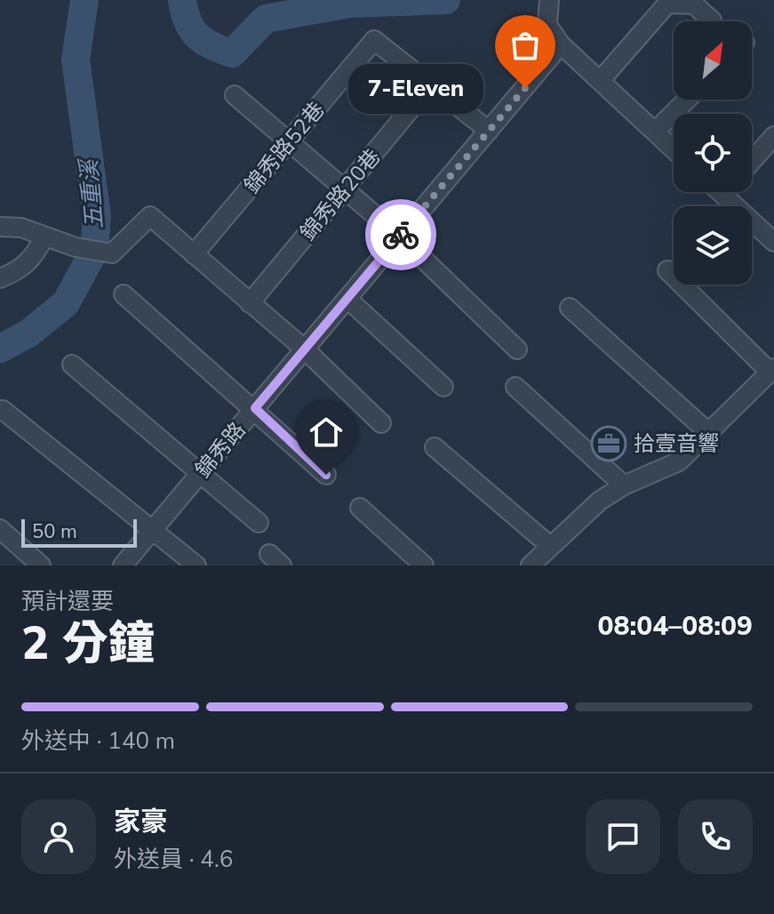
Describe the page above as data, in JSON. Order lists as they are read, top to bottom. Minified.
{"streets":{"street":["錦秀路52巷","錦秀路20巷","錦秀路"]},"crossings":[["錦秀路52巷","錦秀路20巷"]],"water":["五重溪"],"places":{"other":["7-Eleven"],"office":["拾壹音響"]},"scale_bar":"50 m","north":"top right","page":{"bubble":"7-Eleven","scale":"50 m","heading":["2 分鐘","預計還要","08:04–08:09"],"panel":["家豪","外送員 · 4.6"],"bar":"外送中 · 140 m"}}
